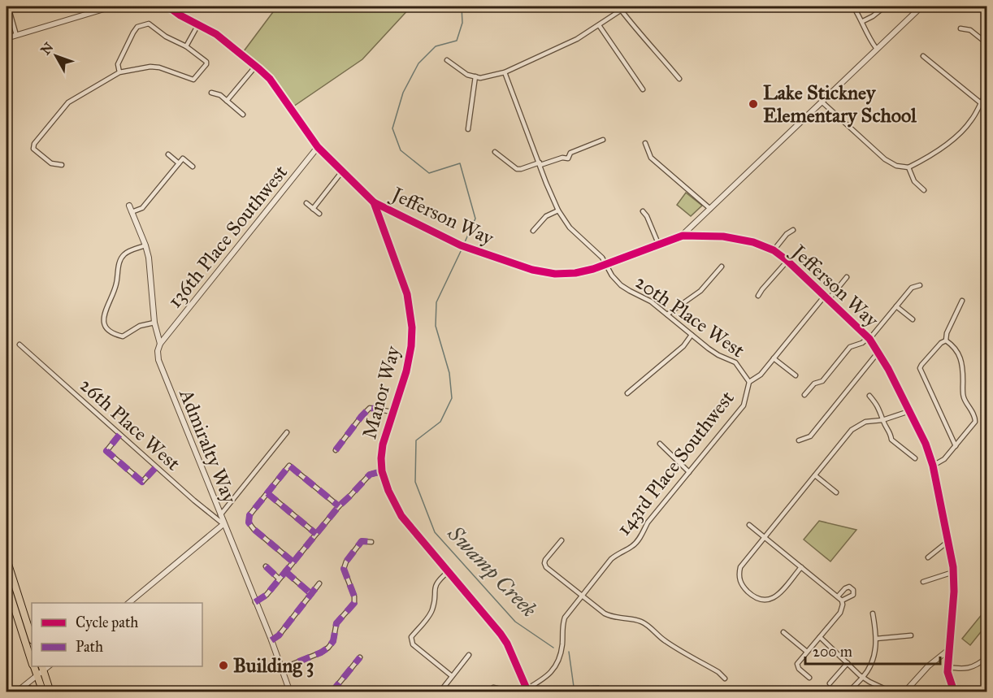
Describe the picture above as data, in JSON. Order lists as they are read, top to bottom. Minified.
{"streets":{"street":["Jefferson Way","136th Place Southwest","20th Place West","Manor Way","26th Place West","Admiralty Way","143rd Place Southwest"]},"crossings":[["Jefferson Way","20th Place West"],["Jefferson Way","Manor Way"],["Jefferson Way","143rd Place Southwest"],["136th Place Southwest","Manor Way"],["136th Place Southwest","Admiralty Way"],["20th Place West","143rd Place Southwest"],["Manor Way","143rd Place Southwest"],["26th Place West","Admiralty Way"]],"water":["Swamp Creek"],"places":["Lake Stickney Elementary School","Building 3"],"legend":["Cycle path","Path"],"scale_bar":"200 m","north":"top left"}
